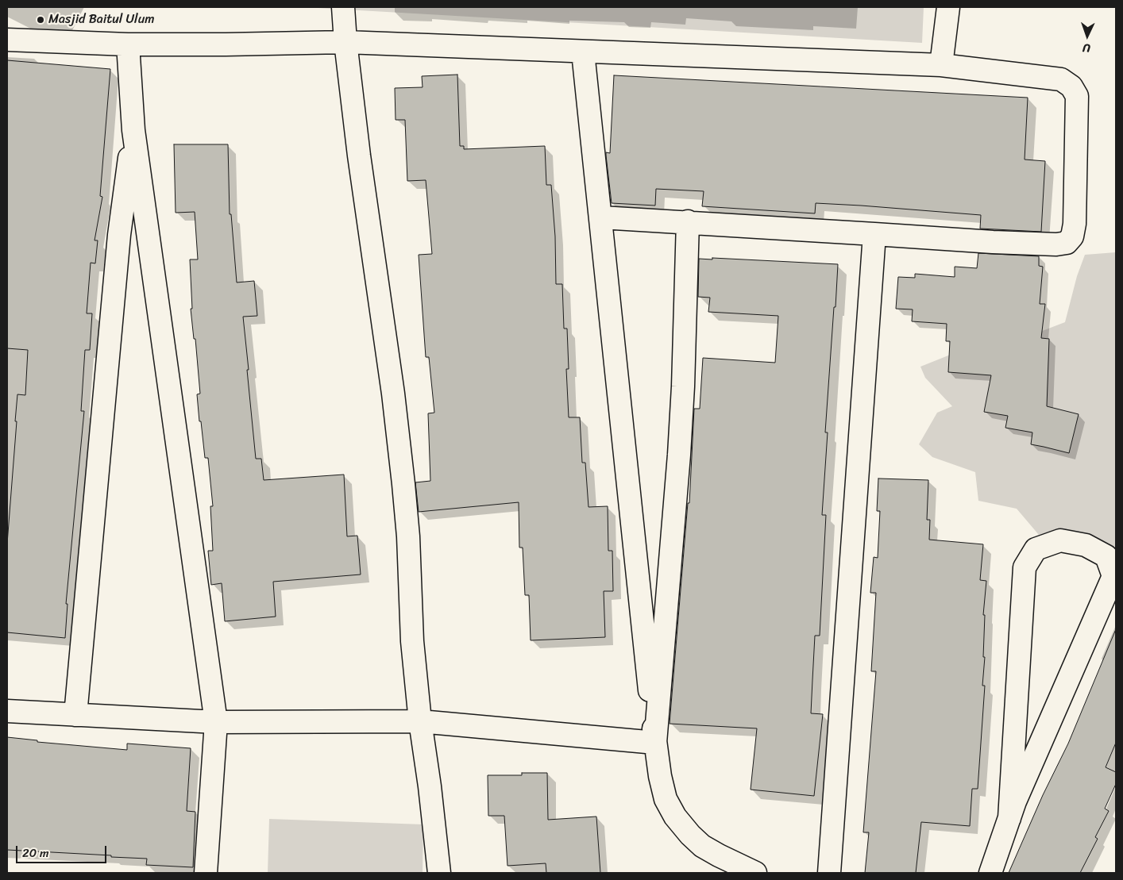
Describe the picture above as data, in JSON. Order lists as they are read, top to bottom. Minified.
{"places":["Masjid Baitul Ulum"],"scale_bar":"20 m","north":"bottom"}
